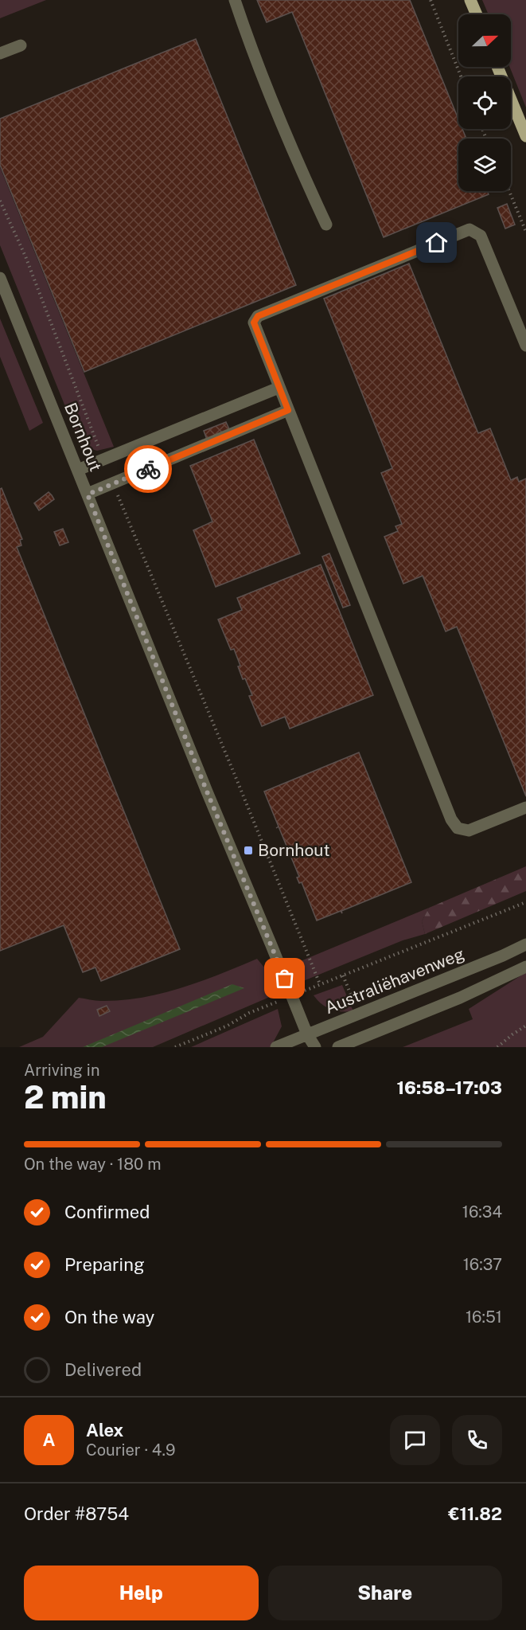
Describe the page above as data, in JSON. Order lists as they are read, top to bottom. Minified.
{"streets":{"street":["Bornhout","Australiëhavenweg"]},"crossings":[["Bornhout","Australiëhavenweg"]],"places":{"transit":["Bornhout"]},"north":"right","page":{"heading":["2 min","Arriving in","16:58–17:03"],"panel":["Alex","Courier · 4.9","Order #8754","€11.82"],"bar":"On the way · 180 m","list":[["Confirmed","16:34"],["Preparing","16:37"],["On the way","16:51"],"Delivered"],"round":"A","buttons":["Help","Share"]}}
